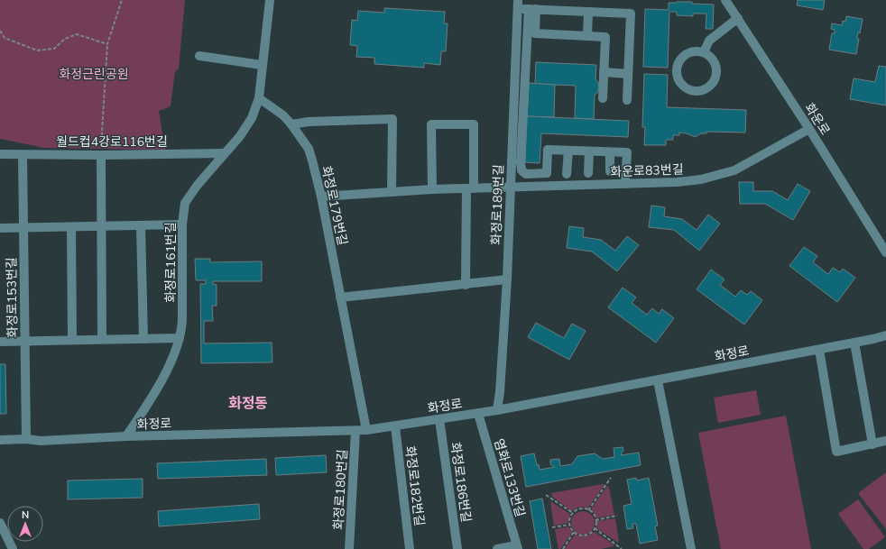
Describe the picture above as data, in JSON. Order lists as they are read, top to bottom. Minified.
{"streets":{"street":["화운로","월드컵4강로116번길","화운로83번길","화정로189번길","화정로179번길","화정로161번길","화정로153번길","화정로","염화로133번길","화정로186번길","화정로182번길","화정로180번길"]},"crossings":[["화운로","화운로83번길"],["월드컵4강로116번길","화정로161번길"],["월드컵4강로116번길","화정로153번길"],["화운로83번길","화정로189번길"],["화운로83번길","화정로179번길"],["화정로189번길","화정로"],["화정로179번길","화정로161번길"],["화정로179번길","화정로"],["화정로161번길","화정로"],["화정로153번길","화정로"],["화정로","염화로133번길"],["화정로","화정로186번길"],["화정로","화정로182번길"],["화정로","화정로180번길"]],"districts":["화정동"],"parks":["화정근린공원"],"north":"top"}
